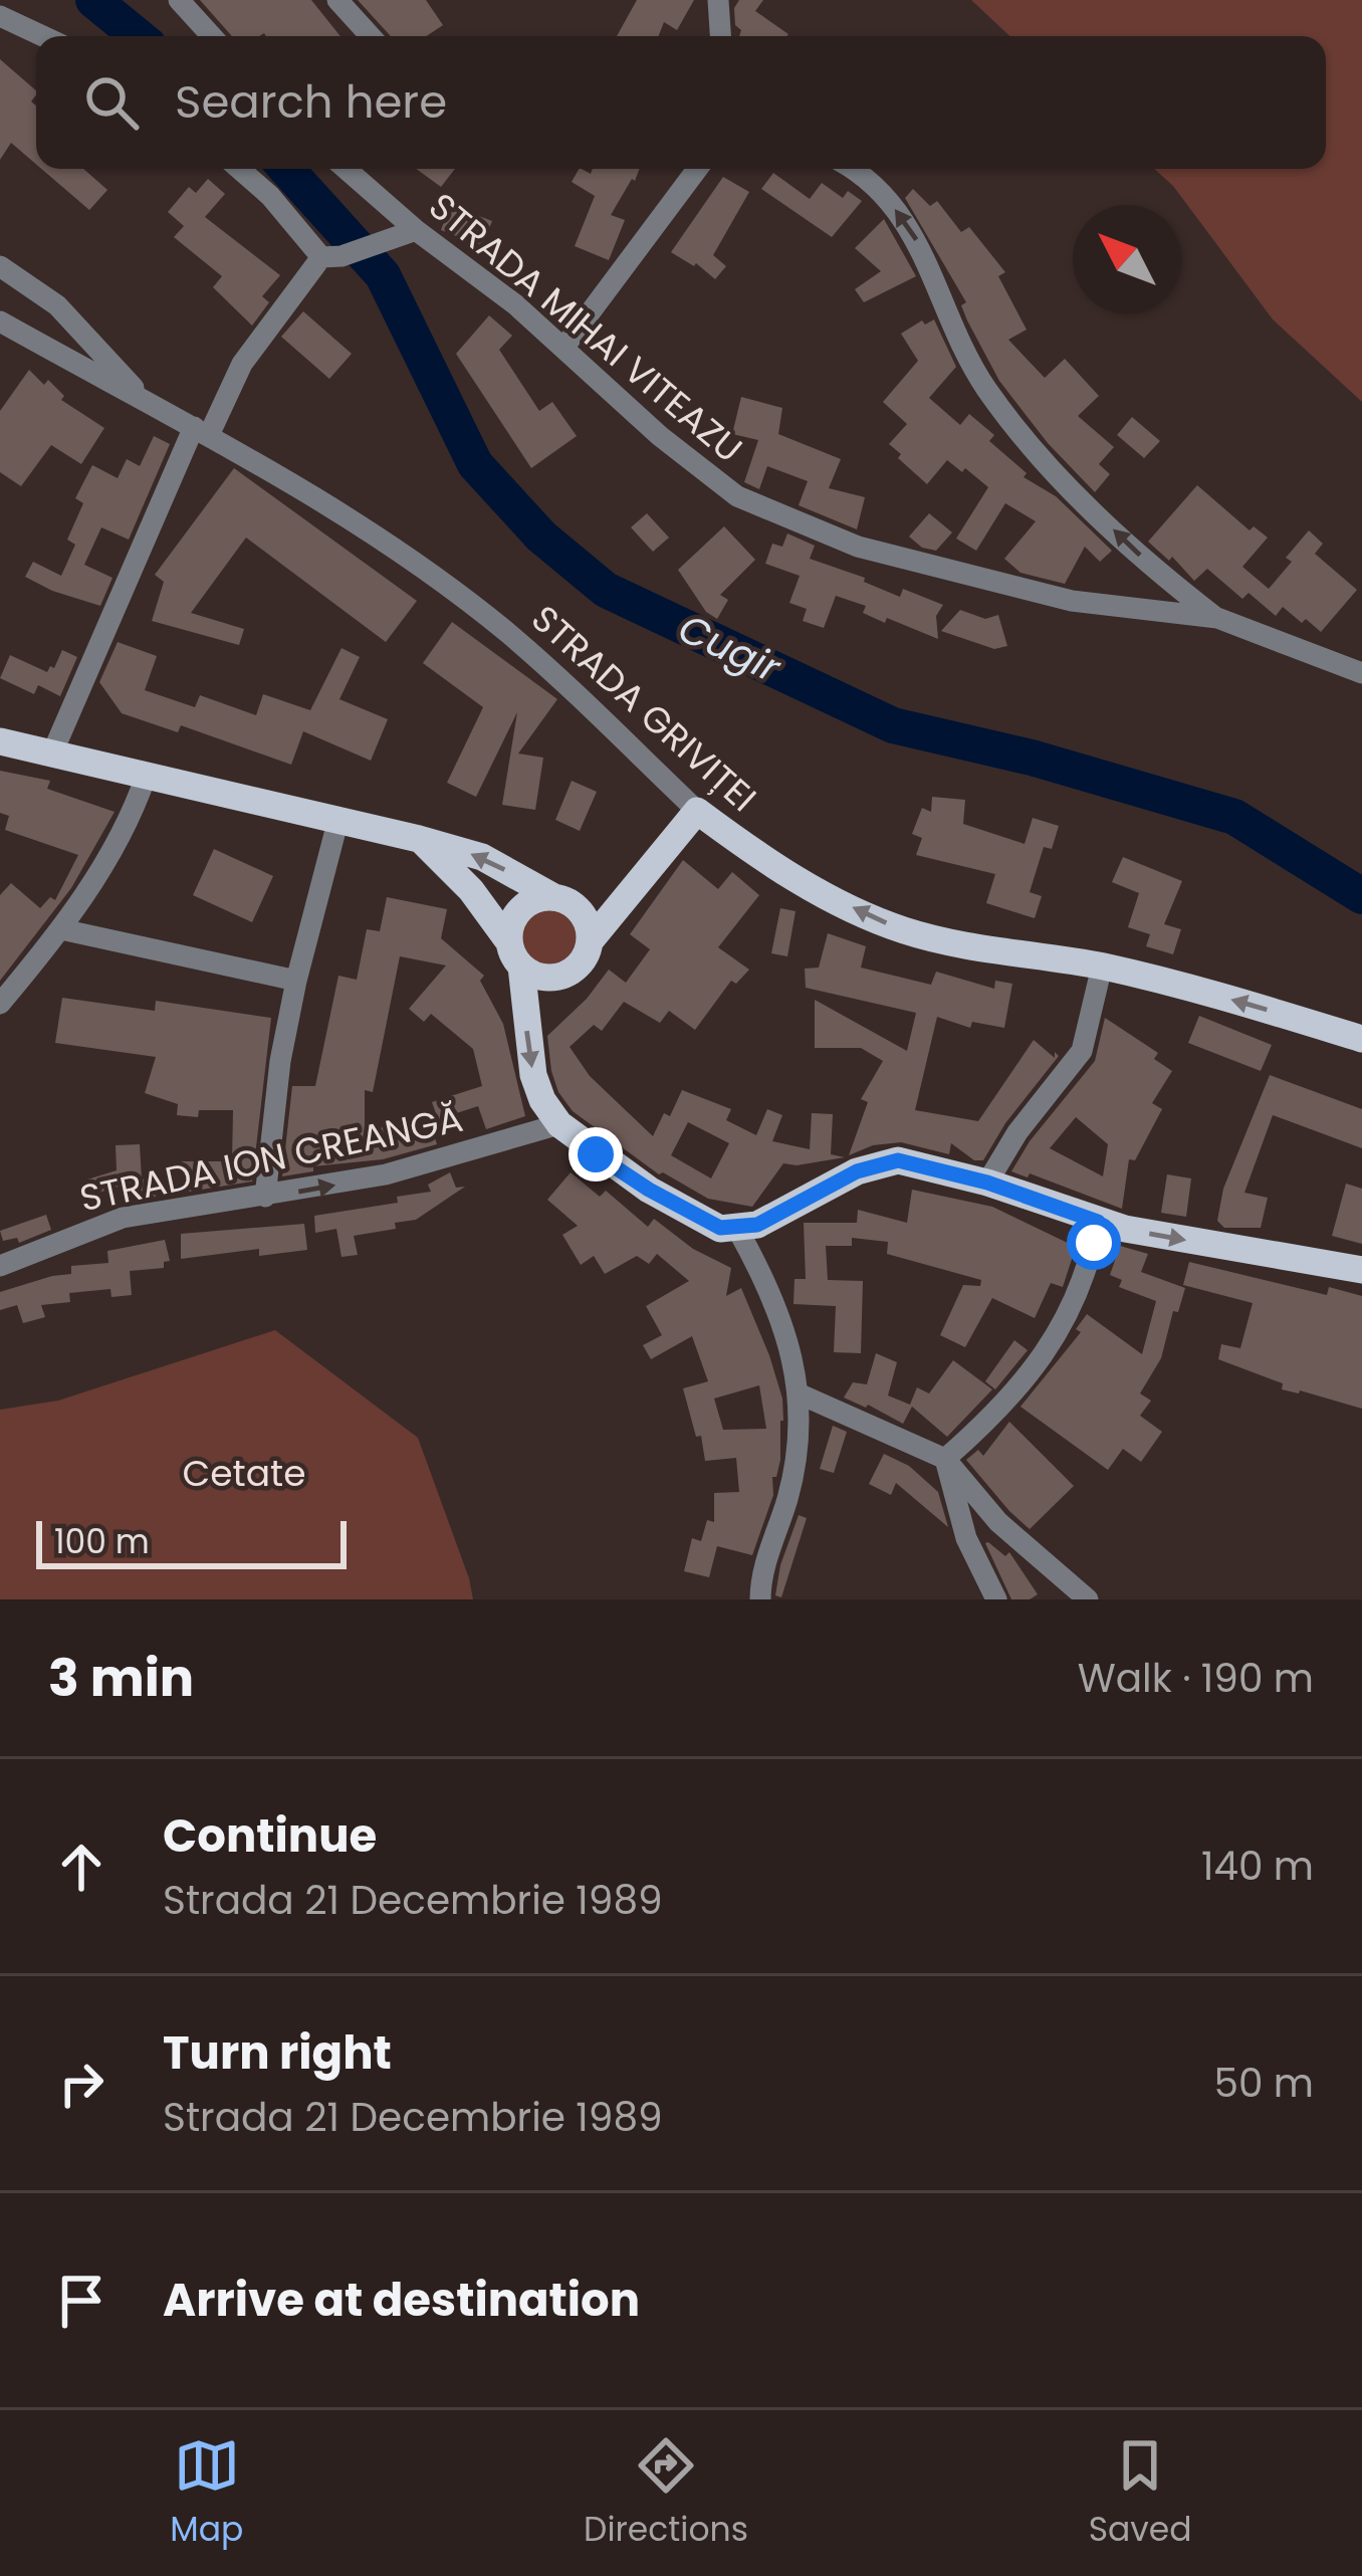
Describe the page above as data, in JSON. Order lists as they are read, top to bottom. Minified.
{"streets":{"main road":["STRADA GRIVIȚEI"],"street":["STRADA MIHAI VITEAZU","STRADA ION CREANGĂ"]},"one_way":["STRADA GRIVIȚEI","STRADA ION CREANGĂ"],"water":["Cugir"],"parks":["Cetate"],"scale_bar":"100 m","north":"top left","page":{"search":"Search here","scale":"100 m","heading":["3 min","Walk · 190 m"],"list":[["Continue","Strada 21 Decembrie 1989","140 m"],["Turn right","Strada 21 Decembrie 1989","50 m"],"Arrive at destination"],"nav":["Map","Directions","Saved"]}}
